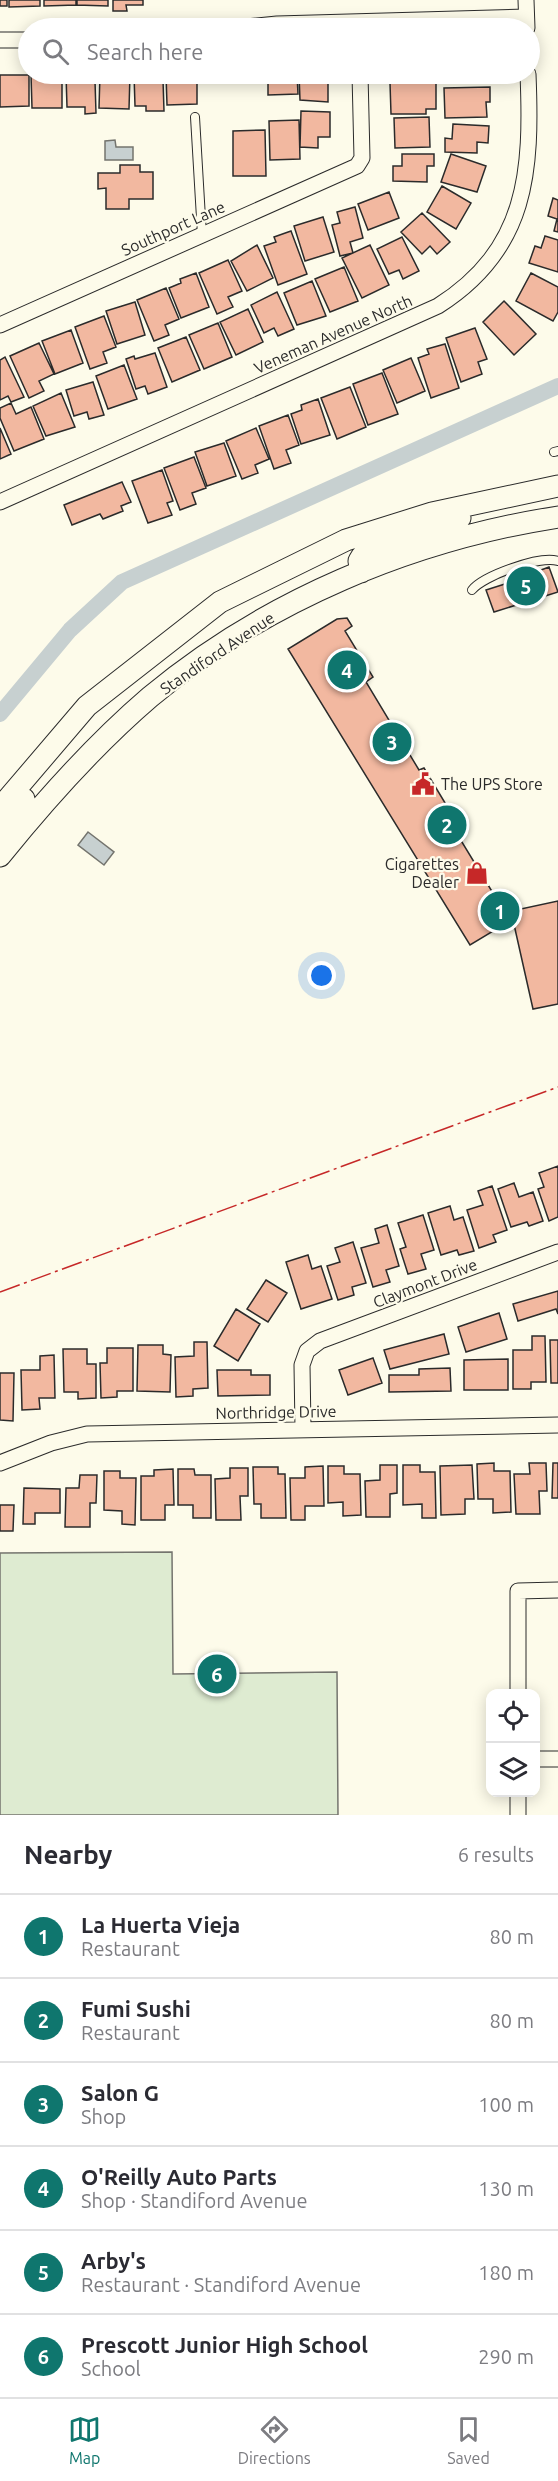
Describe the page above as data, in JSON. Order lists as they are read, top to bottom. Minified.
{"streets":{"main road":["Standiford Avenue"],"street":["Southport Lane","Veneman Avenue North","Claymont Drive","Northridge Drive"]},"crossings":[["Claymont Drive","Northridge Drive"]],"places":{"public building":["The UPS Store"],"shop":["Cigarettes Dealer"]},"page":{"search":"Search here","pins":["5","4","3","2","1","6"],"heading":["Nearby","6 results"],"list":[{"mark":"1","name":"La Huerta Vieja","note":"Restaurant","value":"80 m"},{"mark":"2","name":"Fumi Sushi","note":"Restaurant","value":"80 m"},{"mark":"3","name":"Salon G","note":"Shop","value":"100 m"},{"mark":"4","name":"O'Reilly Auto Parts","note":"Shop · Standiford Avenue","value":"130 m"},{"mark":"5","name":"Arby's","note":"Restaurant · Standiford Avenue","value":"180 m"},{"mark":"6","name":"Prescott Junior High School","note":"School","value":"290 m"}],"nav":["Map","Directions","Saved"]}}
